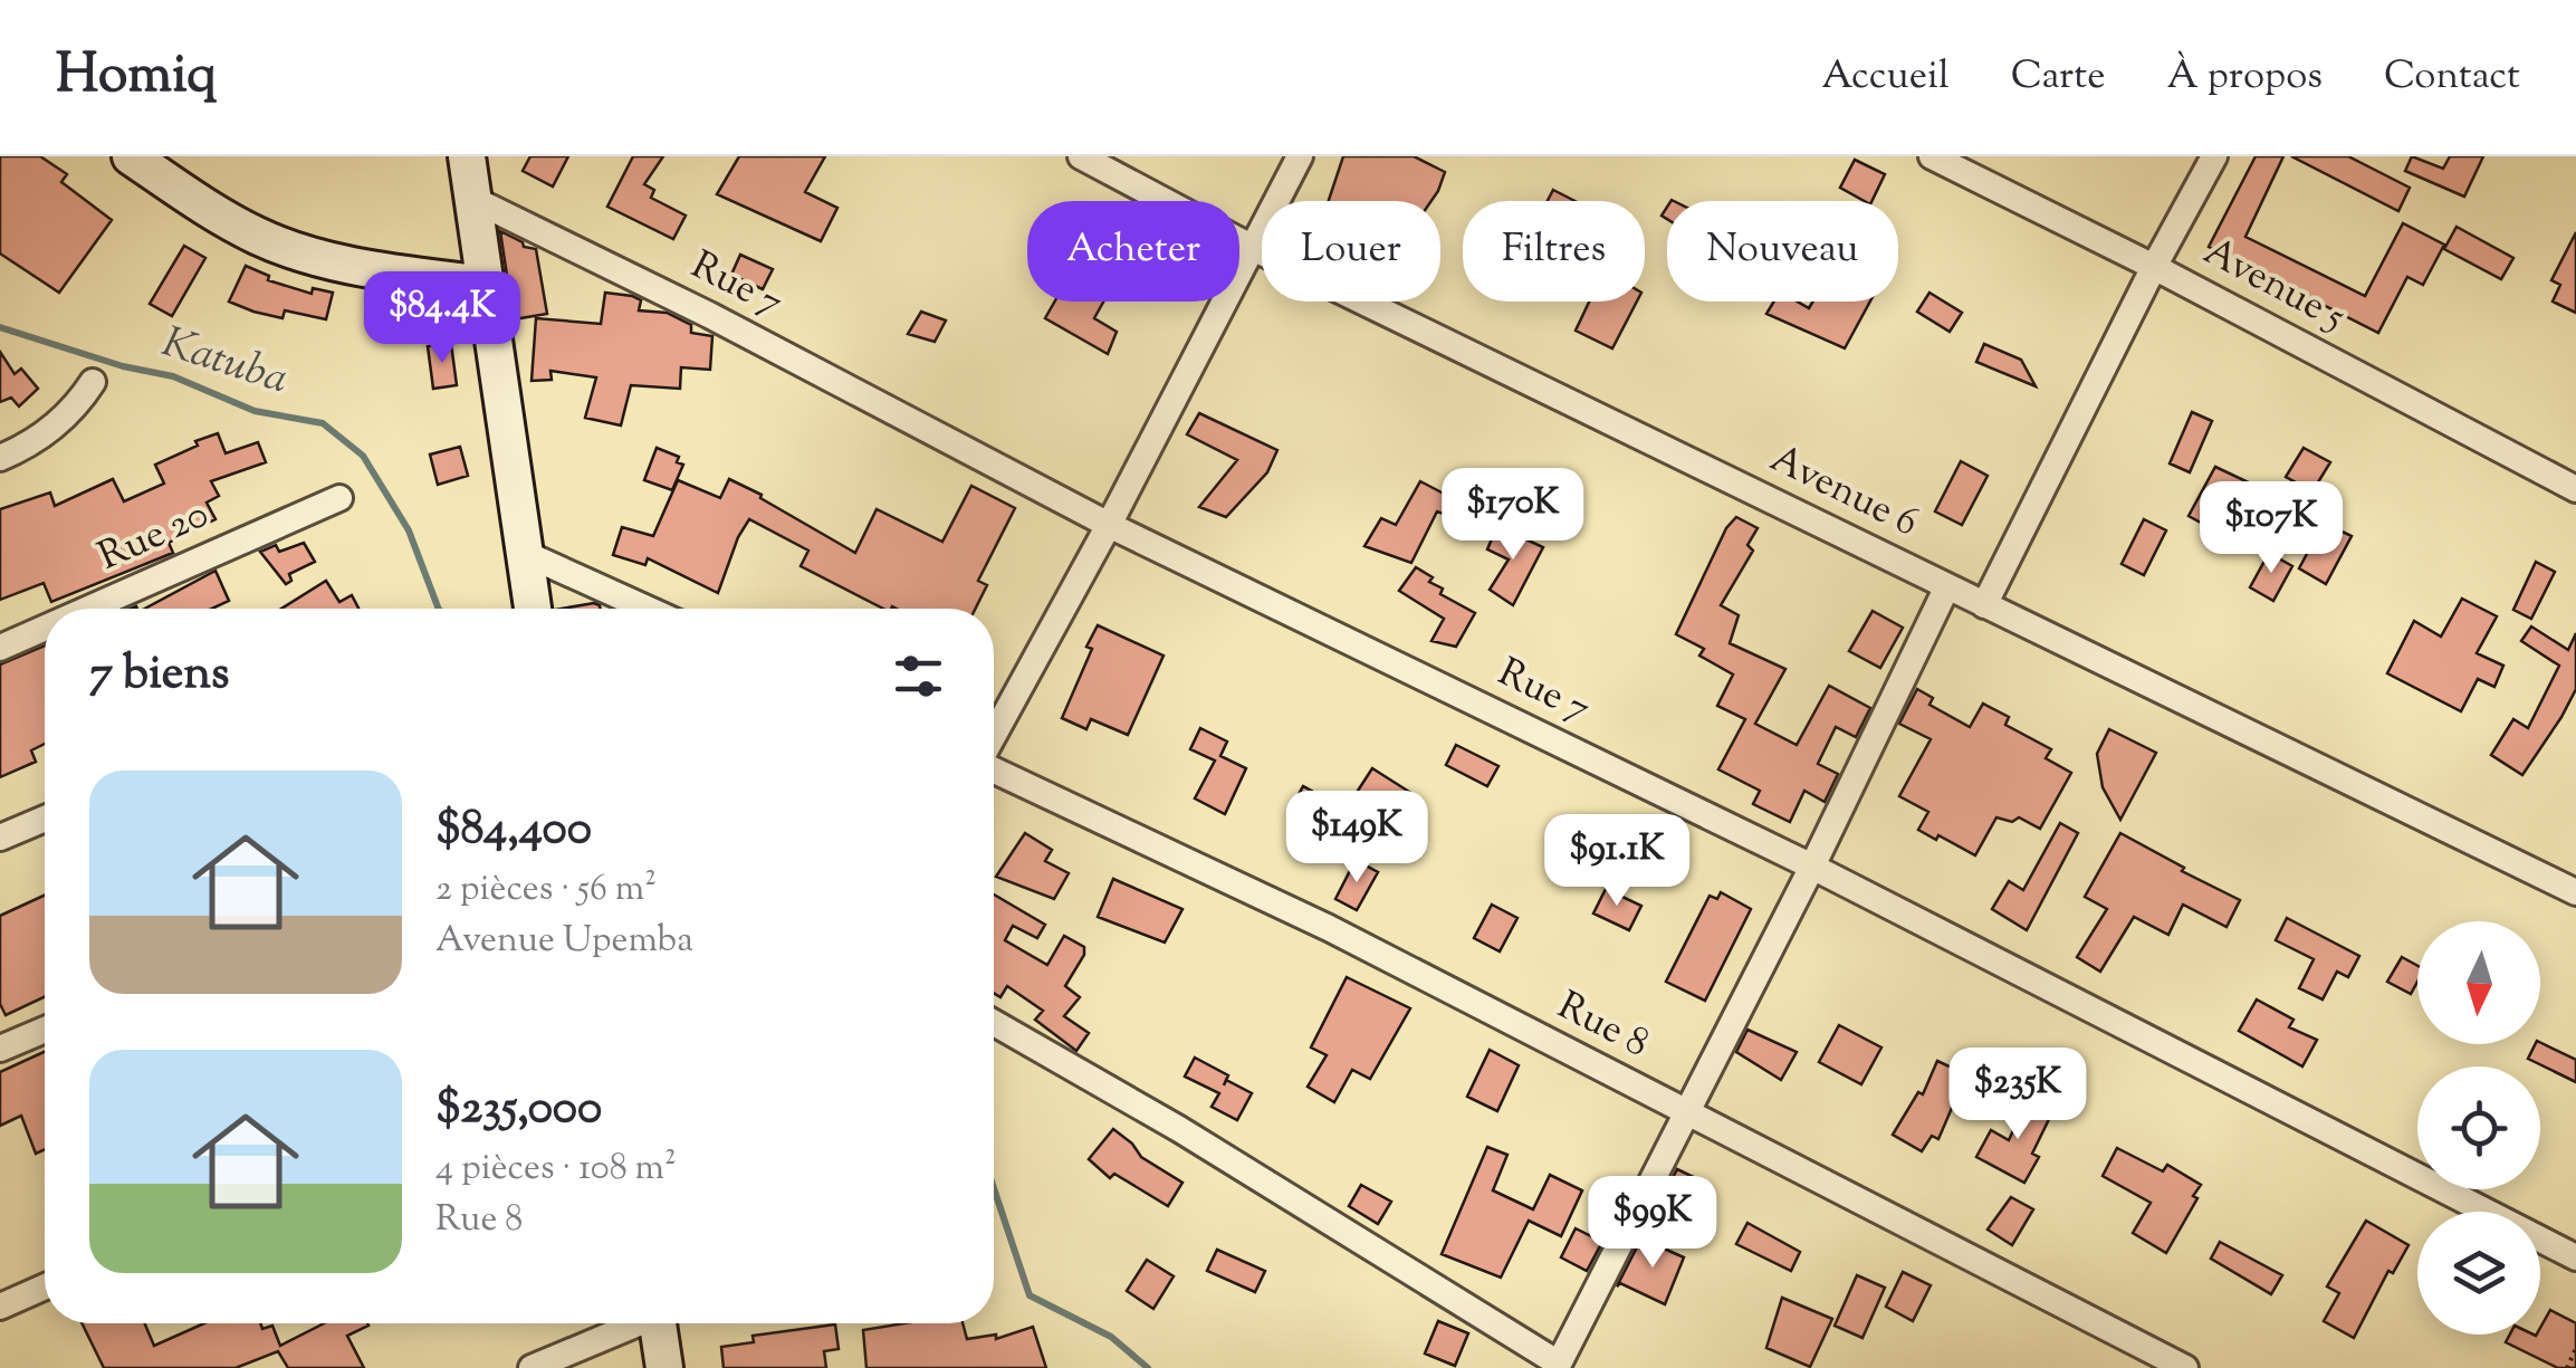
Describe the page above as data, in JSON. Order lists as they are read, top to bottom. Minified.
{"streets":{"street":["Rue 7","Avenue 5","Avenue 6","Rue 20","Rue 8"]},"water":["Katuba"],"north":"bottom","page":{"header":"Homiq","nav":["Accueil","Carte","À propos","Contact"],"chip":["Acheter","Louer","Filtres","Nouveau"],"price":["$84.4K","$170K","$107K","$149K","$91.1K","$235K","$99K"],"heading":"7 biens","list":[{"name":"$84,400","note":"2 pièces · 56 m² · Avenue Upemba"},{"name":"$235,000","note":"4 pièces · 108 m² · Rue 8"}]}}
